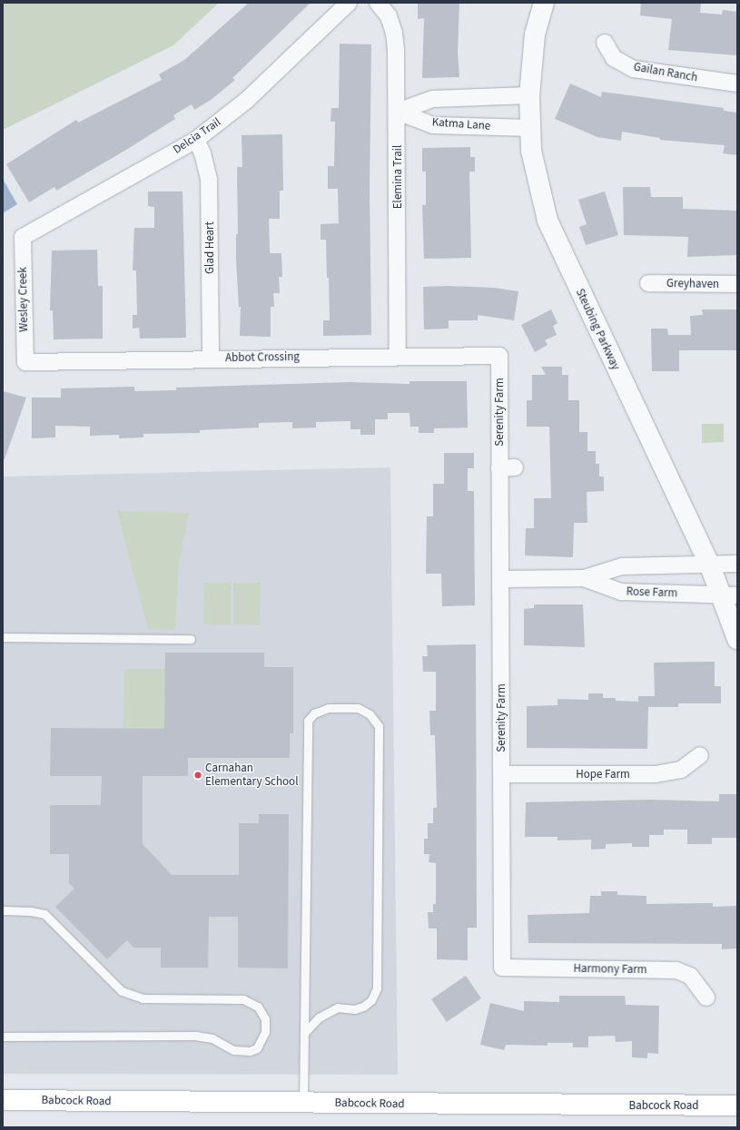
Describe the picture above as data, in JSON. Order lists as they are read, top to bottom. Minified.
{"streets":{"main road":["Babcock Road"],"street":["Gailan Ranch","Katma Lane","Delcia Trail","Elemina Trail","Glad Heart","Greyhaven","Wesley Creek","Steubing Parkway","Abbot Crossing","Serenity Farm","Rose Farm","Hope Farm","Harmony Farm"]},"crossings":[["Katma Lane","Elemina Trail"],["Katma Lane","Steubing Parkway"],["Delcia Trail","Glad Heart"],["Delcia Trail","Wesley Creek"],["Elemina Trail","Abbot Crossing"],["Glad Heart","Abbot Crossing"],["Wesley Creek","Abbot Crossing"],["Steubing Parkway","Rose Farm"],["Abbot Crossing","Serenity Farm"],["Serenity Farm","Rose Farm"],["Serenity Farm","Hope Farm"],["Serenity Farm","Harmony Farm"]],"places":["Carnahan Elementary School"]}
